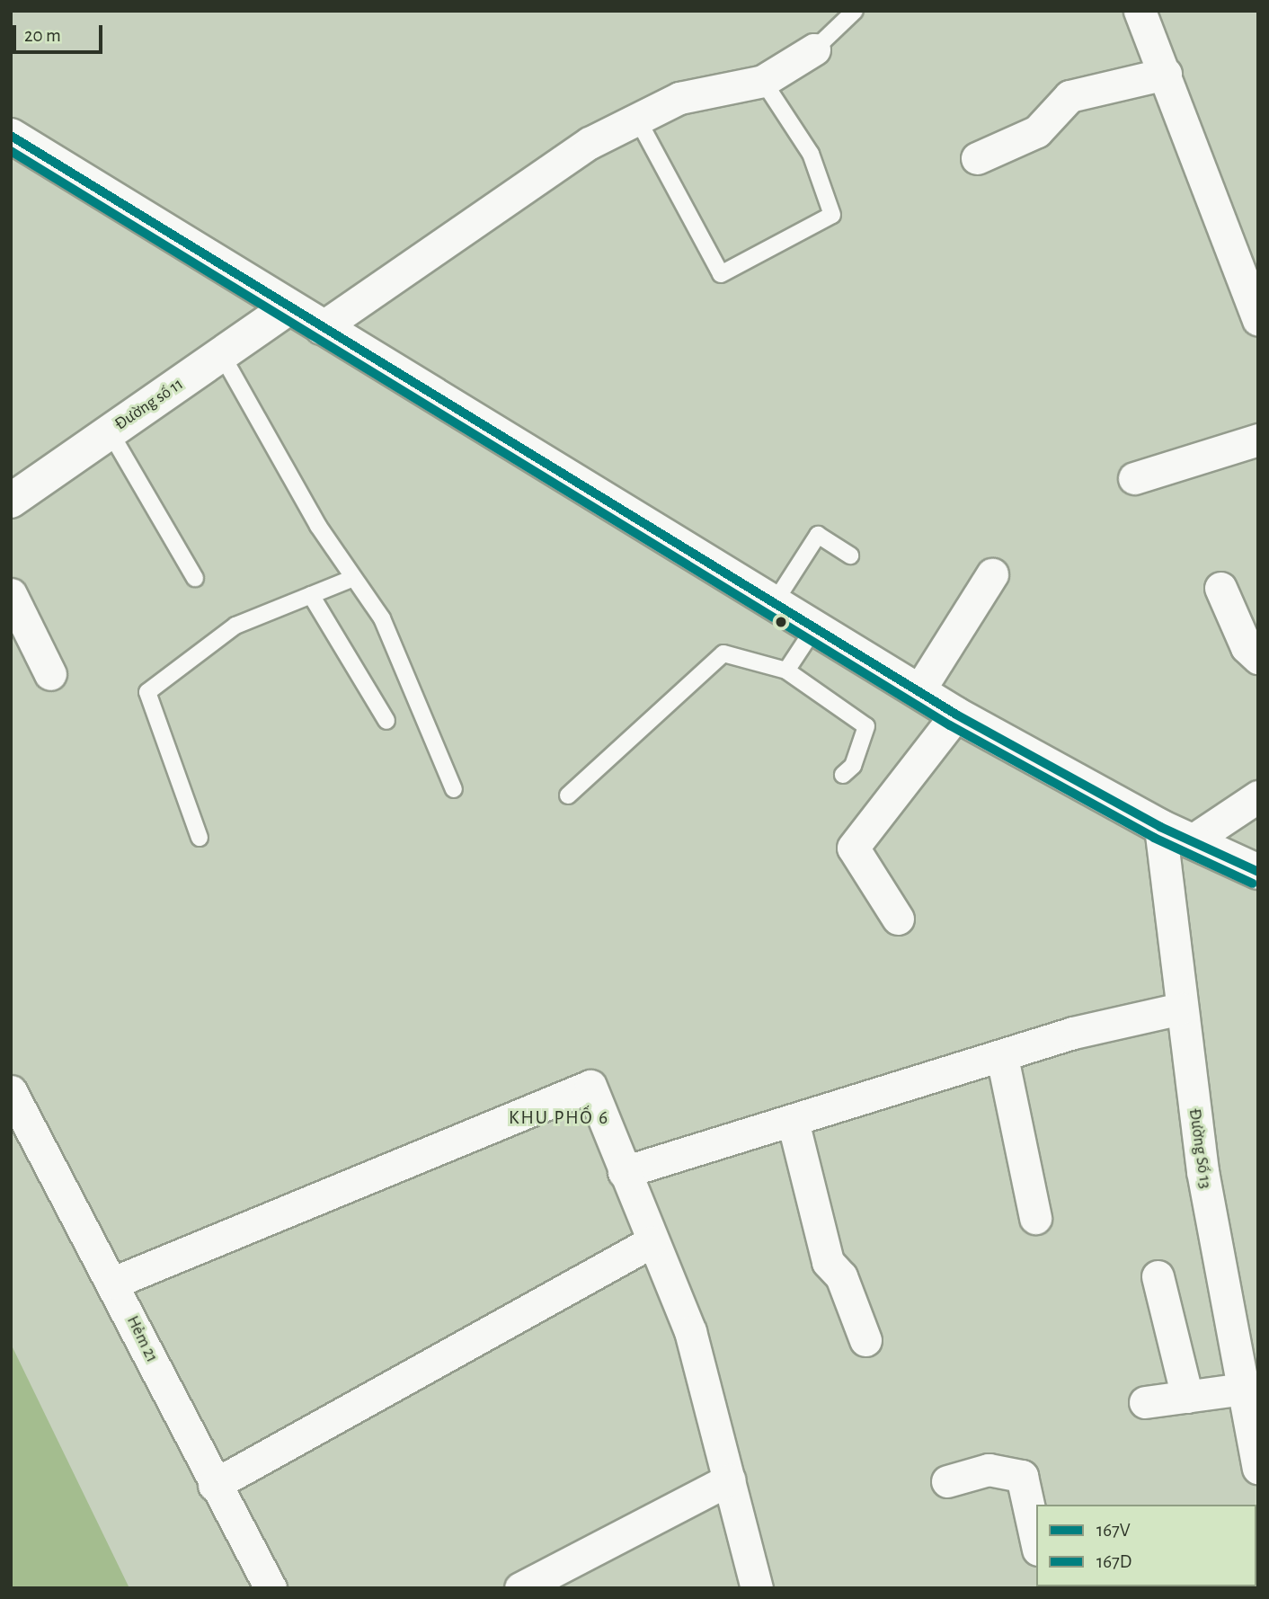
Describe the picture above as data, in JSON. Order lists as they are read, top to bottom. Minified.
{"streets":{"main road":["Đường số 11"],"street":["Đường Số 13","Hẻm 21"]},"districts":["KHU PHỐ 6"],"lines":["transit line 167V","transit line 167D"],"legend":["167V","167D"],"scale_bar":"20 m"}
